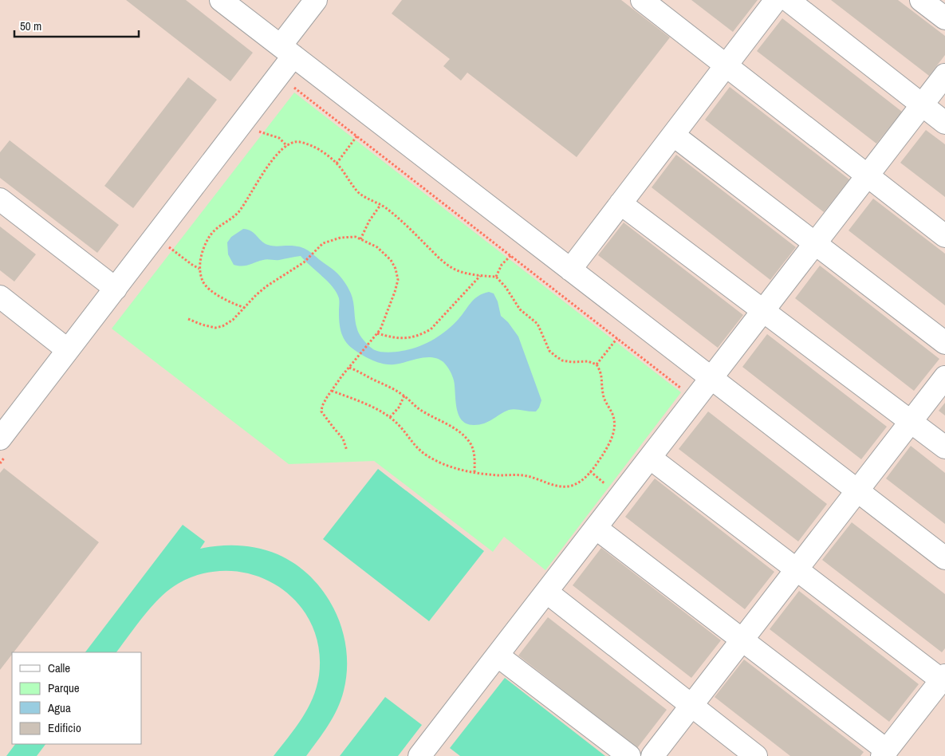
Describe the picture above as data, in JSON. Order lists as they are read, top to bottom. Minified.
{"legend":["Calle","Parque","Agua","Edificio"],"scale_bar":"50 m"}
